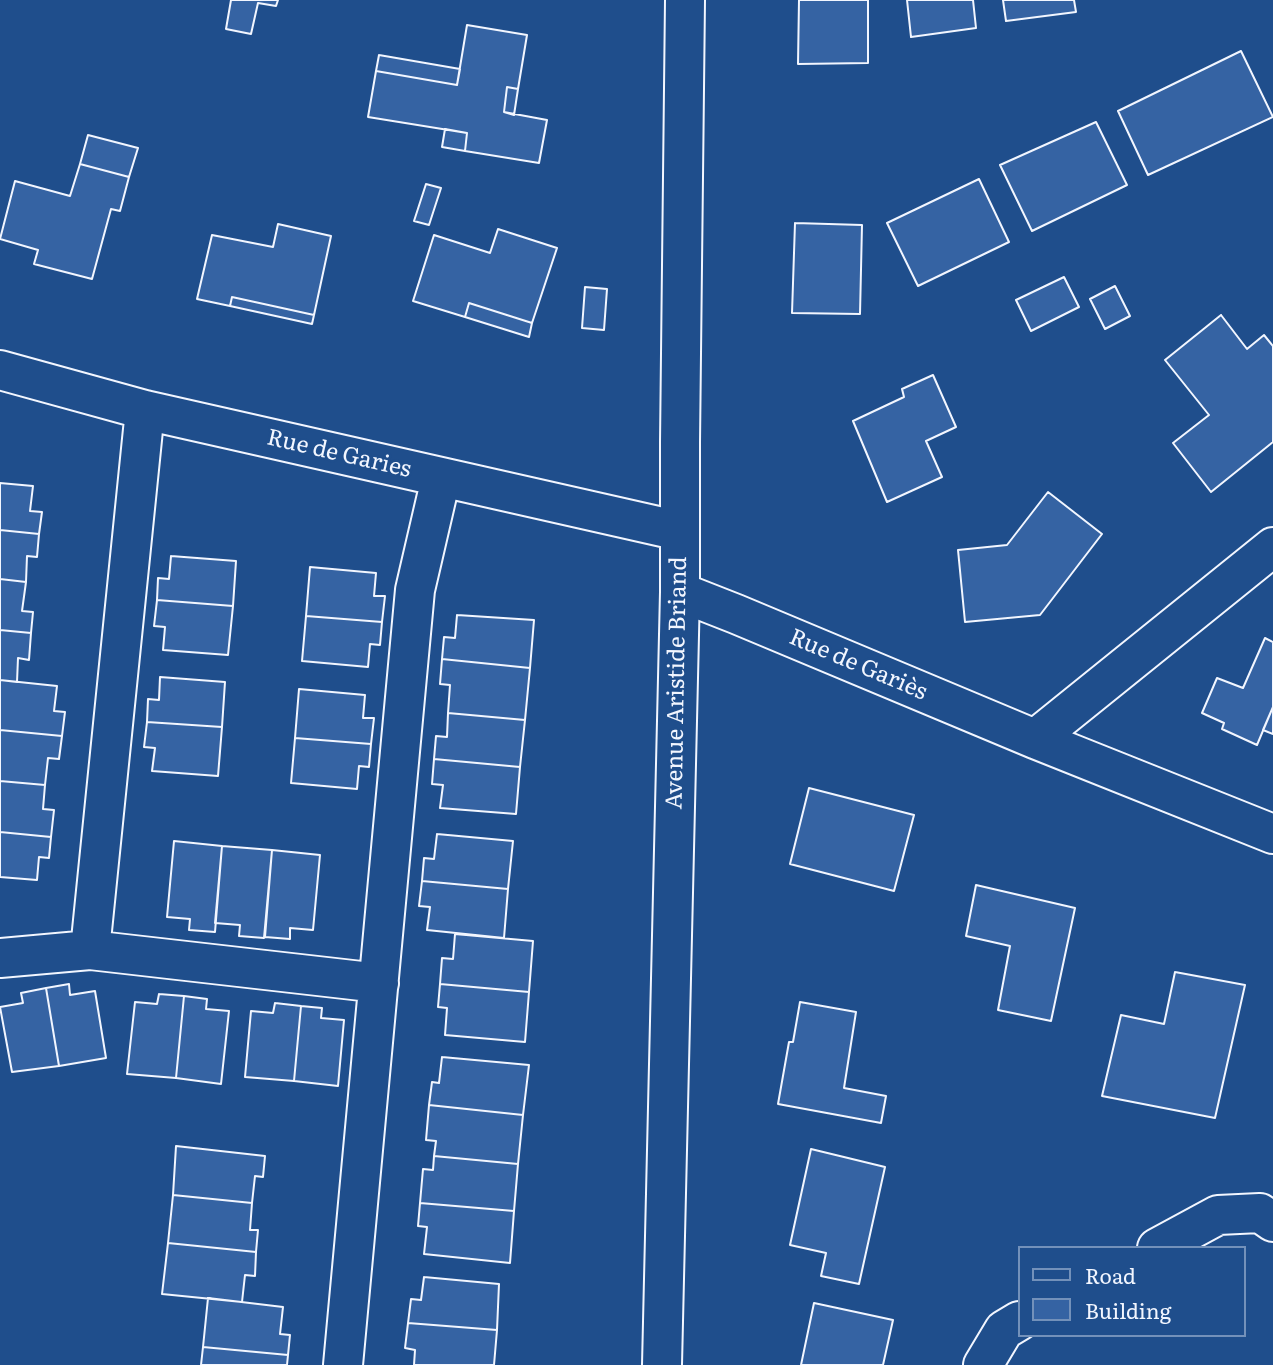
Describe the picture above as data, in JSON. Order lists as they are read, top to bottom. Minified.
{"streets":{"street":["Rue de Garies","Rue de Gariès","Avenue Aristide Briand"]},"crossings":[["Rue de Garies","Avenue Aristide Briand"],["Rue de Gariès","Avenue Aristide Briand"]],"legend":["Road","Building"]}
